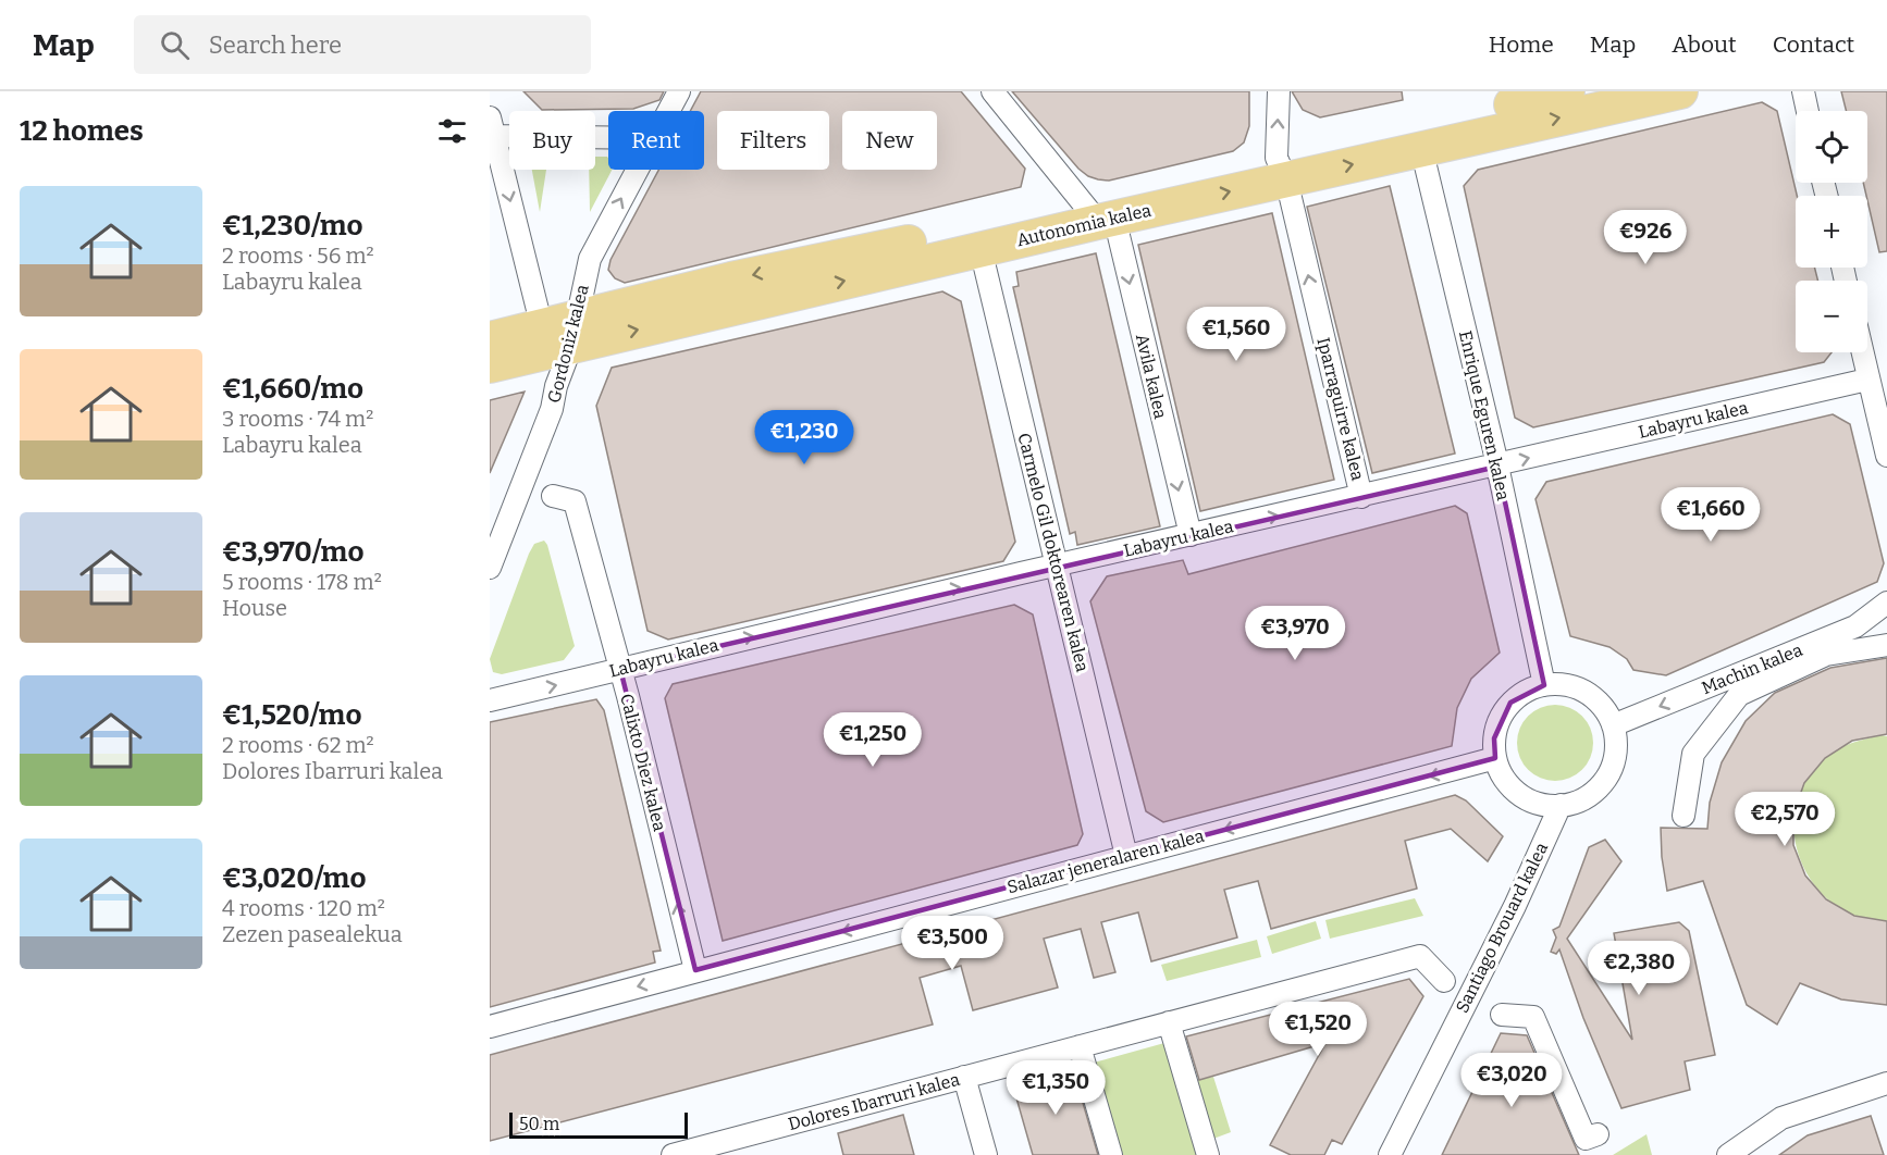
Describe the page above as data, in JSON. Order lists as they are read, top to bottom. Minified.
{"streets":{"main road":["Autonomia kalea"],"street":["Gordoniz kalea","Avila kalea","Iparraguirre kalea","Enrique Eguren kalea","Labayru kalea","Carmelo Gil doktorearen kalea","Machin kalea","Calixto Diez kalea","Salazar jeneralaren kalea","Santiago Brouard kalea","Dolores Ibarruri kalea"]},"crossings":[["Autonomia kalea","Gordoniz kalea"],["Autonomia kalea","Avila kalea"],["Autonomia kalea","Iparraguirre kalea"],["Autonomia kalea","Enrique Eguren kalea"],["Autonomia kalea","Carmelo Gil doktorearen kalea"],["Avila kalea","Labayru kalea"],["Iparraguirre kalea","Labayru kalea"],["Enrique Eguren kalea","Labayru kalea"],["Enrique Eguren kalea","Machin kalea"],["Enrique Eguren kalea","Salazar jeneralaren kalea"],["Enrique Eguren kalea","Santiago Brouard kalea"],["Labayru kalea","Carmelo Gil doktorearen kalea"],["Labayru kalea","Calixto Diez kalea"],["Carmelo Gil doktorearen kalea","Salazar jeneralaren kalea"],["Machin kalea","Salazar jeneralaren kalea"],["Machin kalea","Santiago Brouard kalea"],["Calixto Diez kalea","Salazar jeneralaren kalea"],["Salazar jeneralaren kalea","Santiago Brouard kalea"]],"one_way":["Gordoniz kalea","Avila kalea","Iparraguirre kalea","Labayru kalea","Machin kalea","Calixto Diez kalea","Salazar jeneralaren kalea"],"scale_bar":"50 m","page":{"header":"Map","search":"Search here","nav":["Home","Map","About","Contact"],"heading":"12 homes","map_buttons":["+","−"],"chip":["Buy","Rent","Filters","New"],"list":[{"name":"€1,230/mo","note":"2 rooms · 56 m² · Labayru kalea"},{"name":"€1,660/mo","note":"3 rooms · 74 m² · Labayru kalea"},{"name":"€3,970/mo","note":"5 rooms · 178 m² · House"},{"name":"€1,520/mo","note":"2 rooms · 62 m² · Dolores Ibarruri kalea"},{"name":"€3,020/mo","note":"4 rooms · 120 m² · Zezen pasealekua"}],"price":["€926","€1,560","€1,230","€1,660","€3,970","€1,250","€2,570","€3,500","€2,380","€1,520","€3,020","€1,350"],"scale":"50 m"}}
